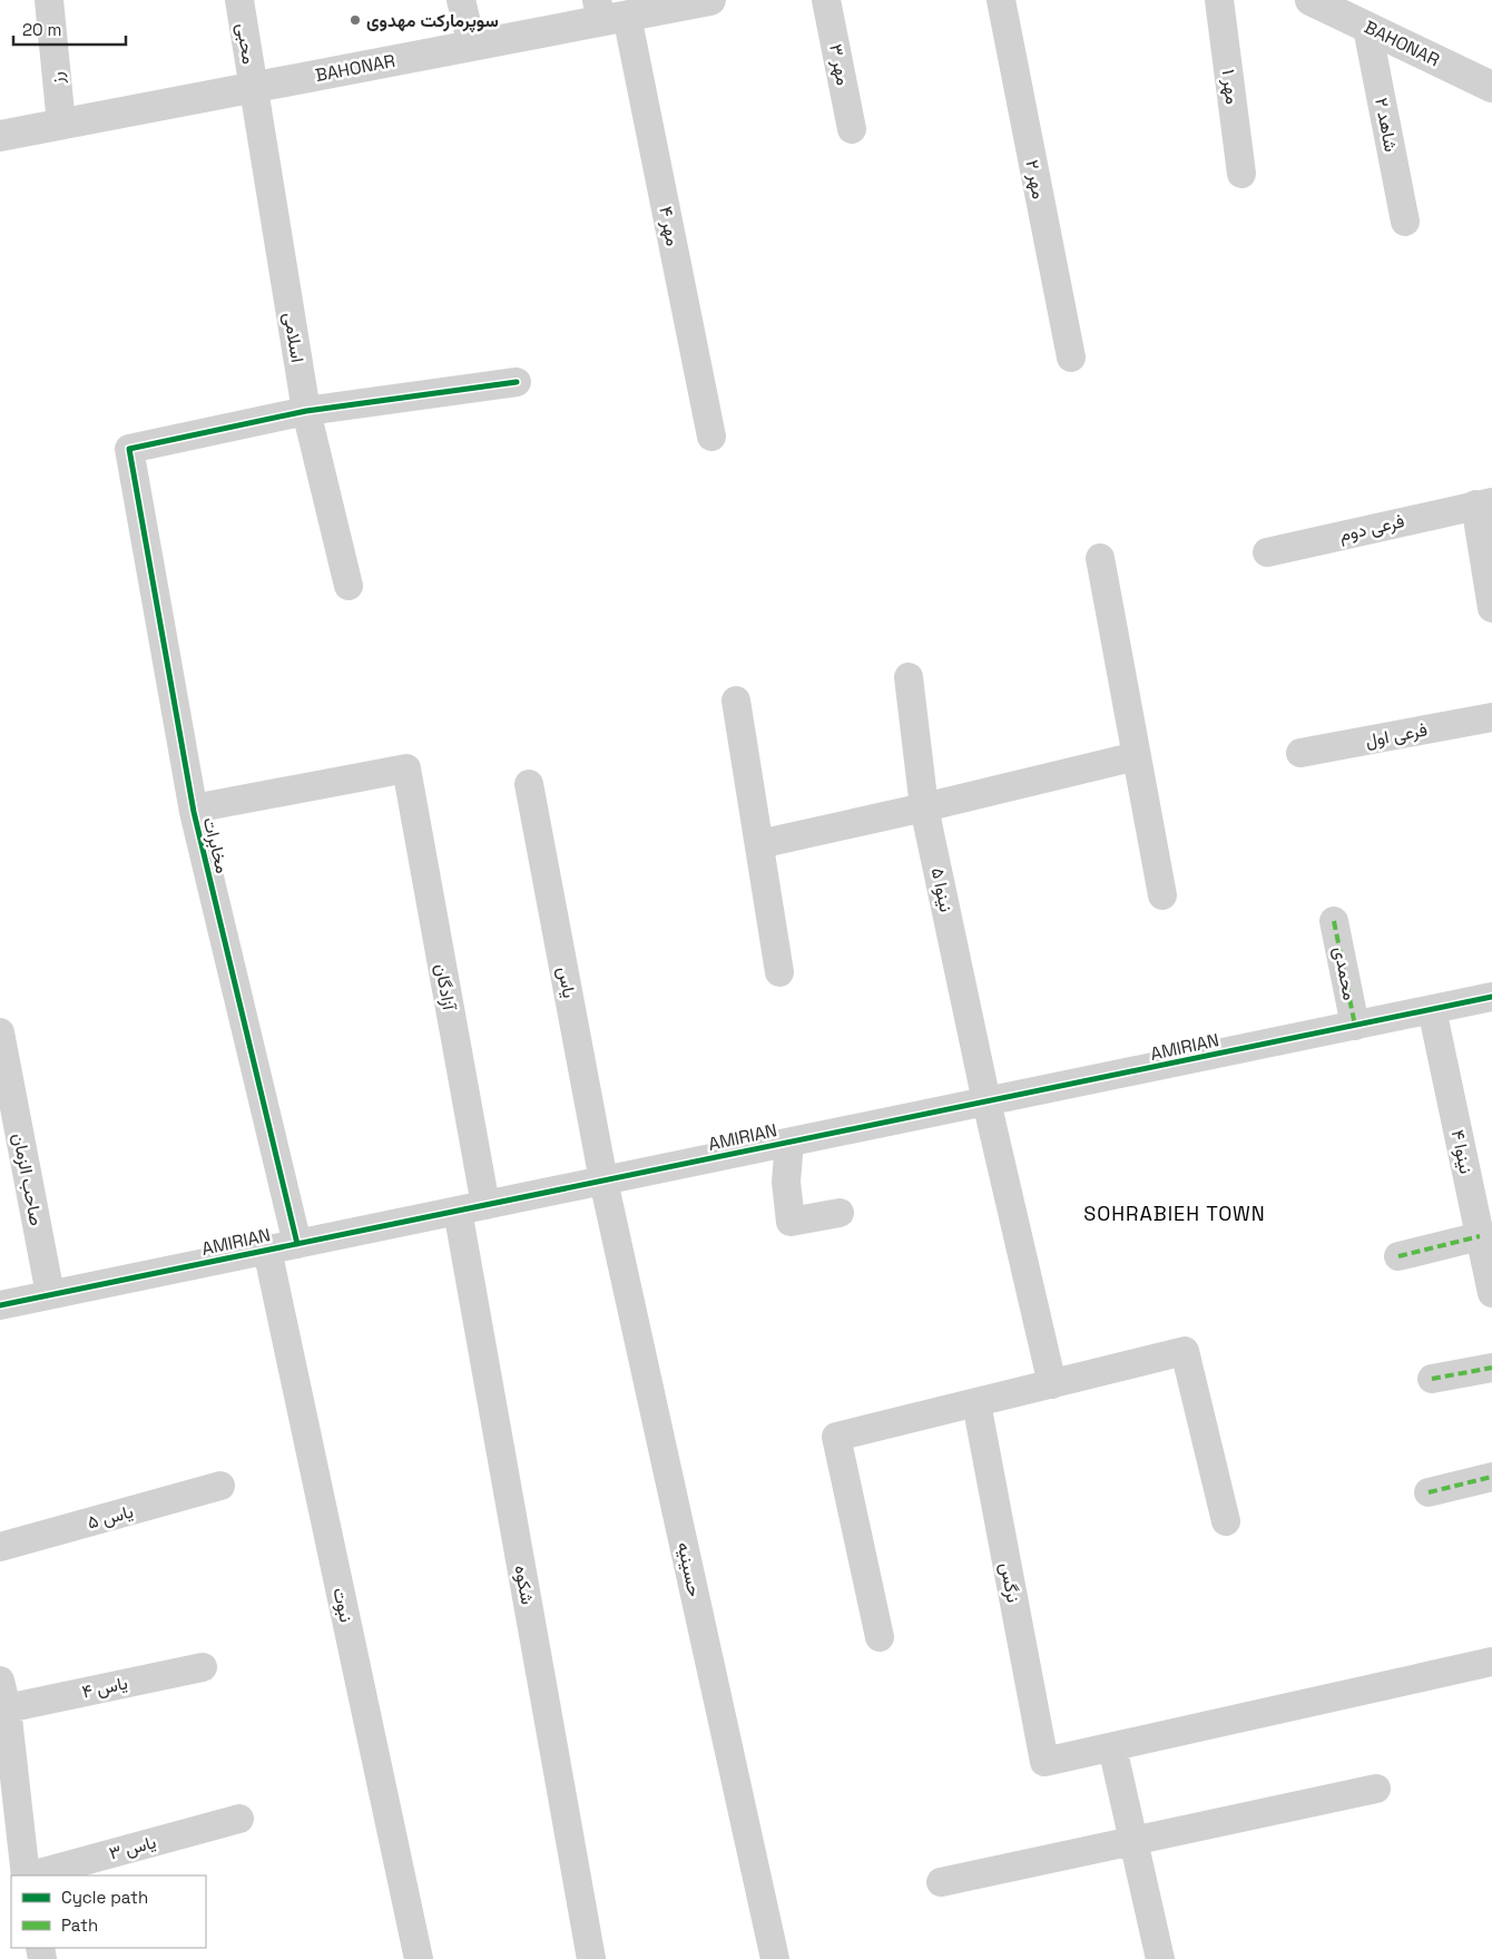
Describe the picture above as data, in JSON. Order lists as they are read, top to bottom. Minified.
{"streets":{"street":["محبی","BAHONAR","مهر ۳","رز","مهر ۱","شاهد ۲","مهر ۲","مهر ۴","اسلامی","فرعی دوم","فرعی اول","مخابرات","نینوا ۵","محمدی","یاس","آزادگان","AMIRIAN","نینوا ۴","صاحب الزمان","یاس ۵","حسینیه","نرگس","شکوه","نبوت","یاس ۴","یاس ۳"]},"crossings":[["محبی","BAHONAR"],["محبی","اسلامی"],["BAHONAR","رز"],["BAHONAR","شاهد ۲"],["BAHONAR","مهر ۴"],["BAHONAR","اسلامی"],["اسلامی","مخابرات"],["مخابرات","آزادگان"],["مخابرات","AMIRIAN"],["نینوا ۵","AMIRIAN"],["محمدی","AMIRIAN"],["یاس","AMIRIAN"],["یاس","حسینیه"],["آزادگان","AMIRIAN"],["AMIRIAN","نینوا ۴"],["AMIRIAN","صاحب الزمان"],["AMIRIAN","حسینیه"],["AMIRIAN","شکوه"],["AMIRIAN","نبوت"]],"districts":["SOHRABIEH TOWN"],"places":["سوپرمارکت مهدوی"],"legend":["Cycle path","Path"],"scale_bar":"20 m"}
